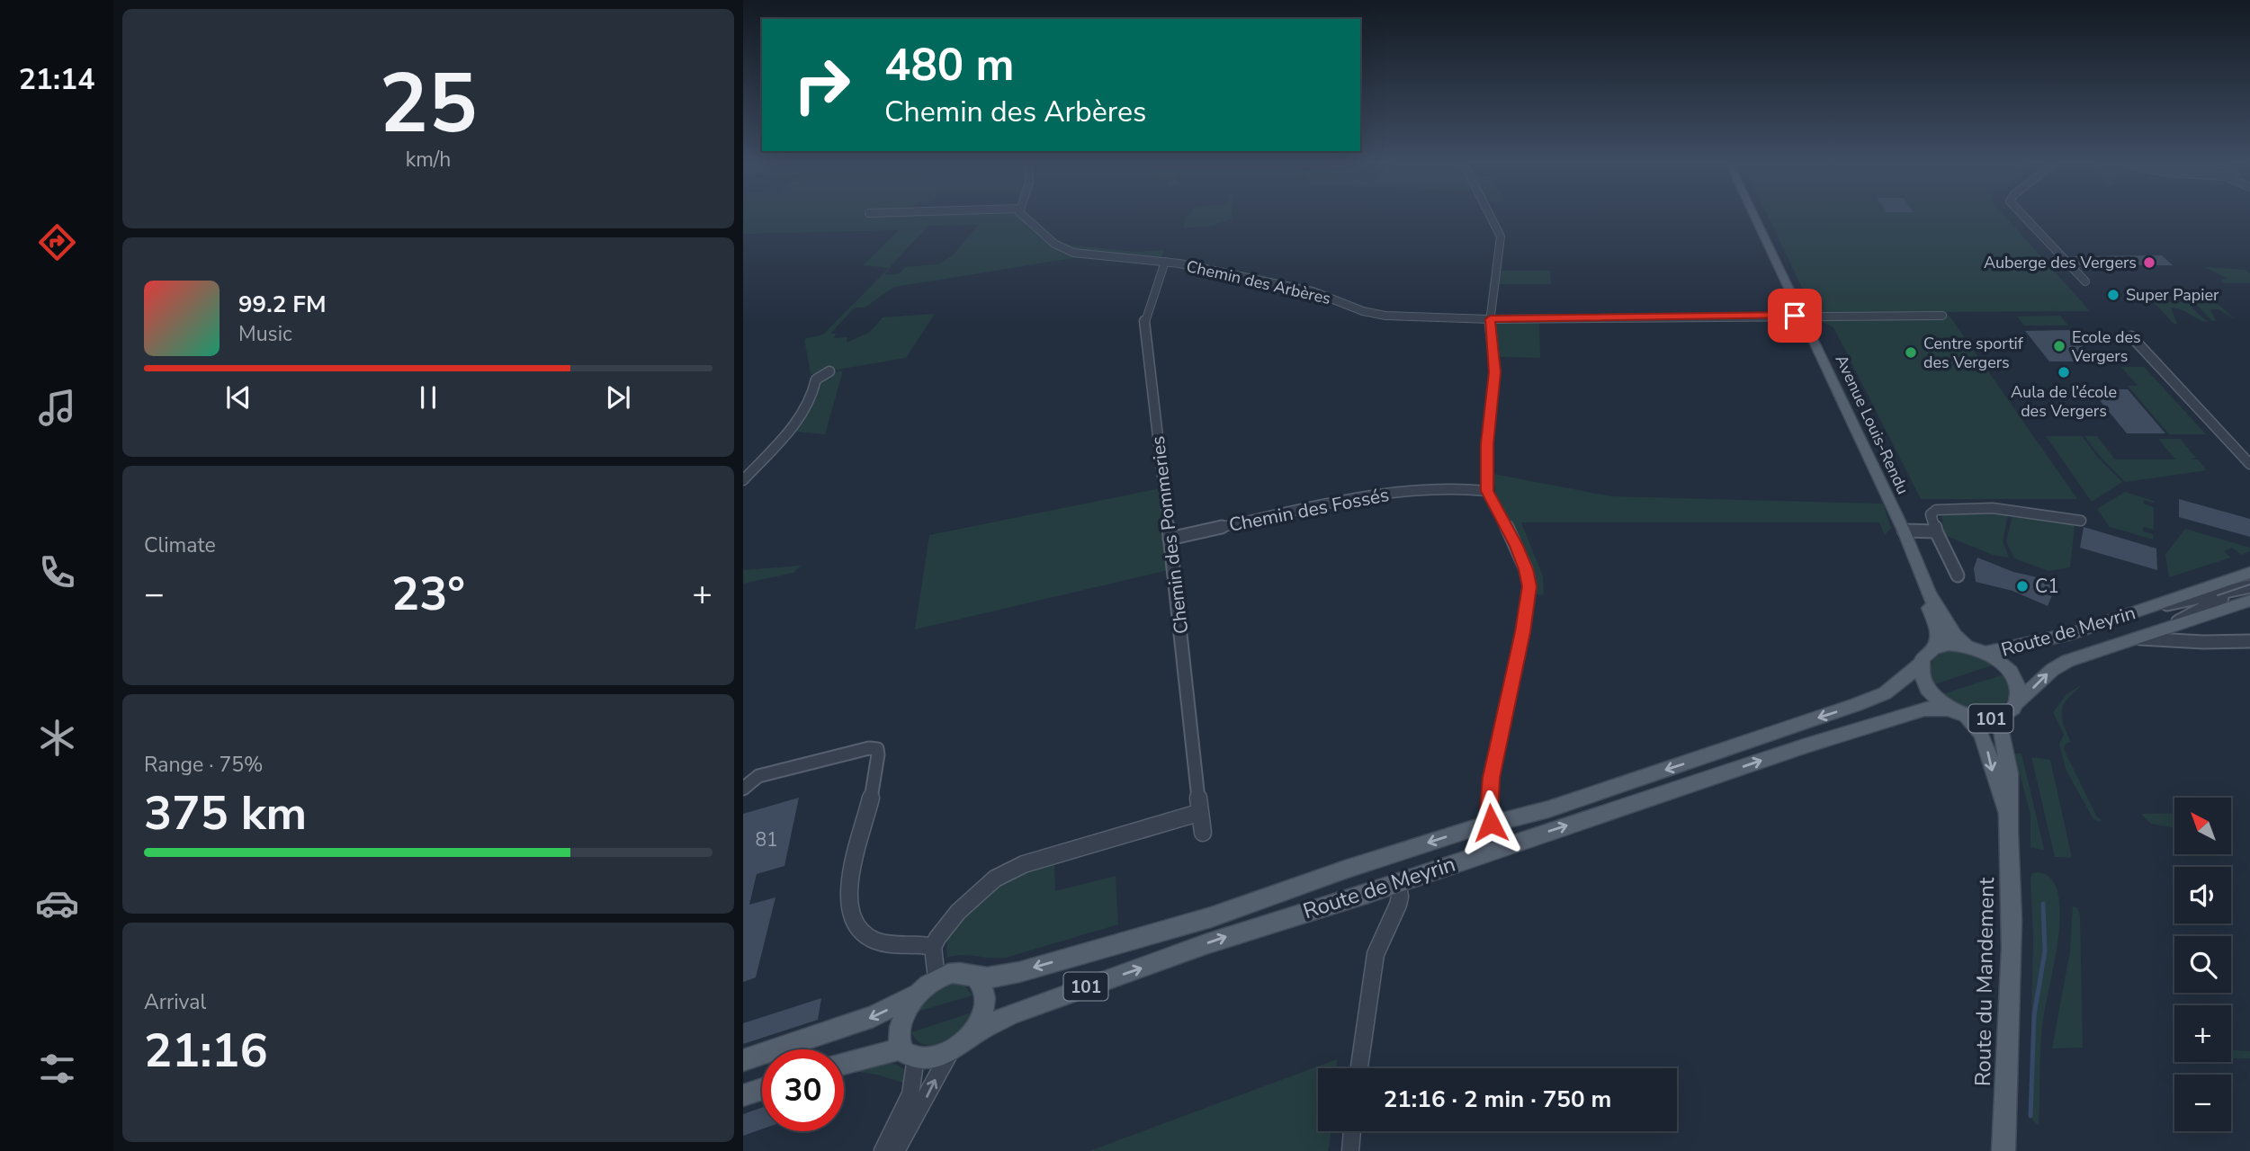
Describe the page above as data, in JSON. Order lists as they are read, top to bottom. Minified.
{"streets":{"main road":["Avenue Louis-Rendu","Route de Meyrin","101","Route du Mandement"],"street":["Chemin des Arbères","Chemin des Fossés","Chemin des Pommeries"]},"crossings":[["Chemin des Arbères","Avenue Louis-Rendu"],["Chemin des Arbères","Chemin des Pommeries"],["Avenue Louis-Rendu","Route de Meyrin"],["Avenue Louis-Rendu","101"],["Avenue Louis-Rendu","Route du Mandement"],["Chemin des Fossés","Chemin des Pommeries"],["Route de Meyrin","101"],["Route de Meyrin","Route du Mandement"],["101","Route du Mandement"]],"places":["Auberge des Vergers","Super Papier","Ecole des Vergers","Centre sportif des Vergers","Aula de l’école des Vergers","C1"],"house_numbers":["81"],"north":"top left","page":{"tabs":"21:14","tile":[["25","km/h"],"Climate",["Range · 75%","375 km"],["Arrival","21:16"]],"turn":["480 m","Chemin des Arbères"],"song":["99.2 FM","Music"],"heat":["−","23°","+"],"map_buttons":["+","−"],"limit":"30","trip":"21:16 · 2 min · 750 m"}}
